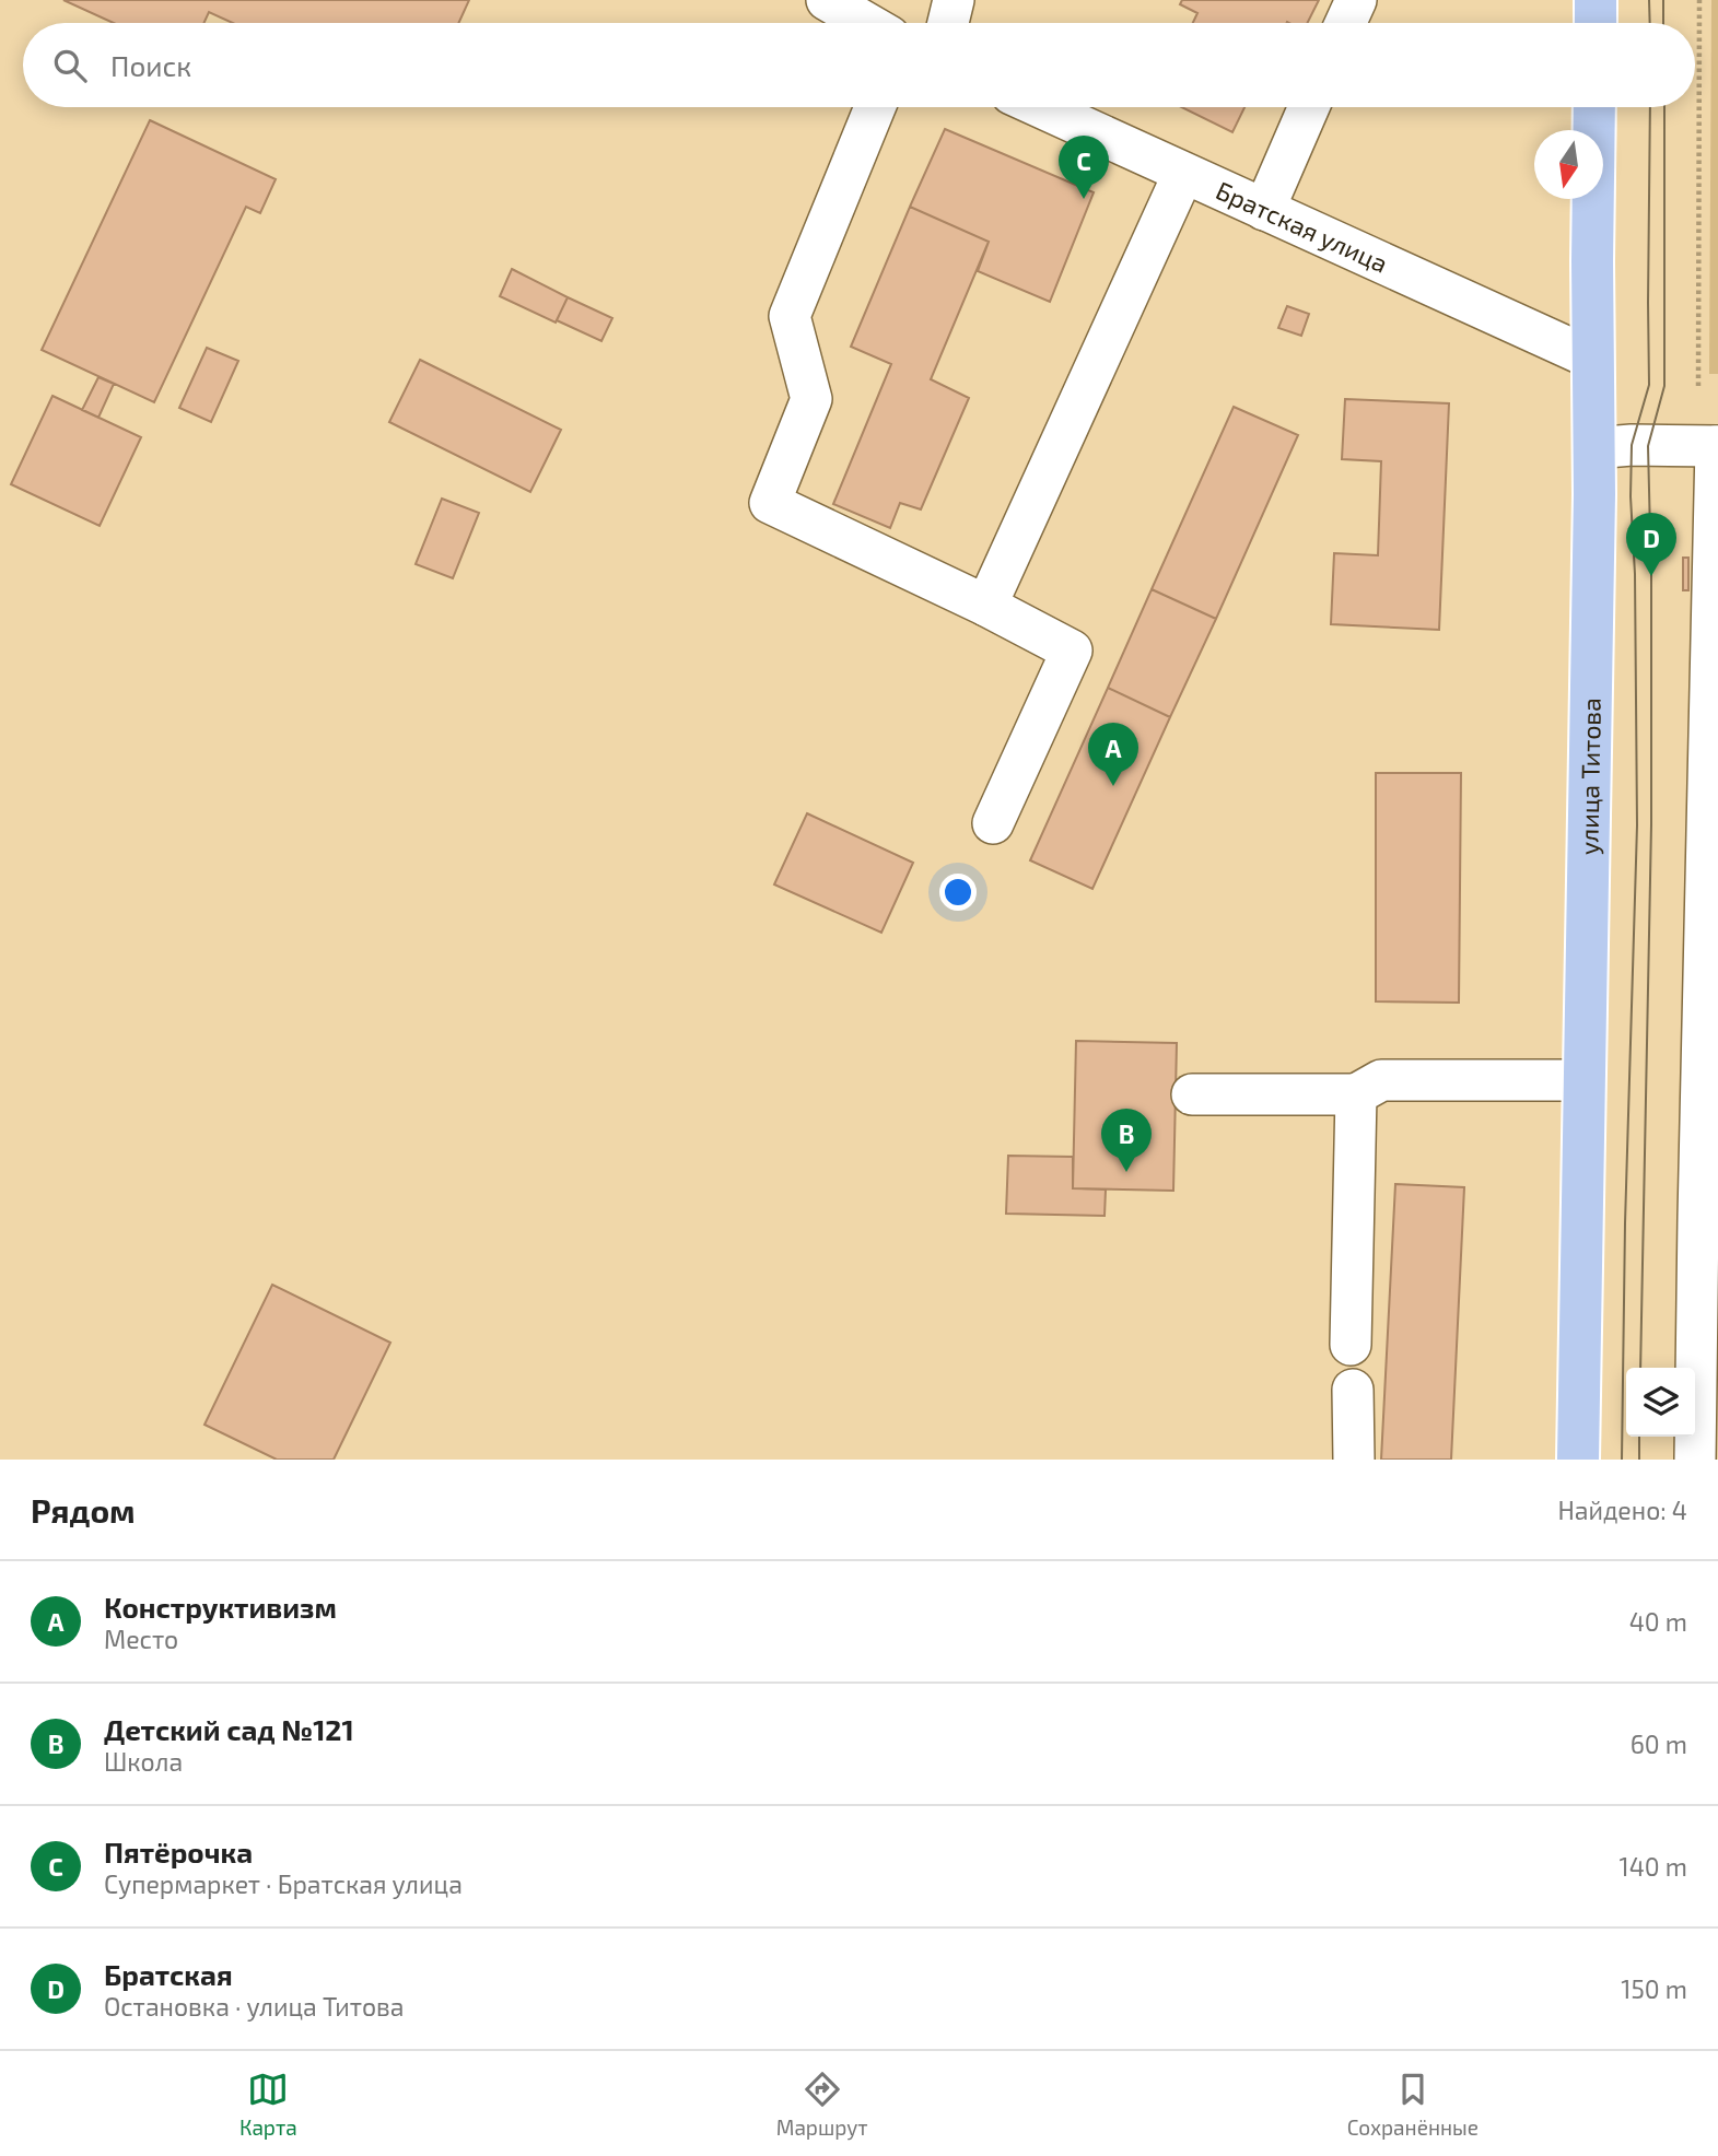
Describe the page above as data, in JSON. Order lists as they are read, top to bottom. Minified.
{"streets":{"main road":["улица Титова"],"street":["Братская улица"]},"crossings":[["Братская улица","улица Титова"]],"north":"bottom","page":{"search":"Поиск","pins":["C","D","A","B"],"heading":["Рядом","Найдено: 4"],"list":[{"mark":"A","name":"Конструктивизм","note":"Место","value":"40 m"},{"mark":"B","name":"Детский сад №121","note":"Школа","value":"60 m"},{"mark":"C","name":"Пятёрочка","note":"Супермаркет · Братская улица","value":"140 m"},{"mark":"D","name":"Братская","note":"Остановка · улица Титова","value":"150 m"}],"nav":["Карта","Маршрут","Сохранённые"]}}
